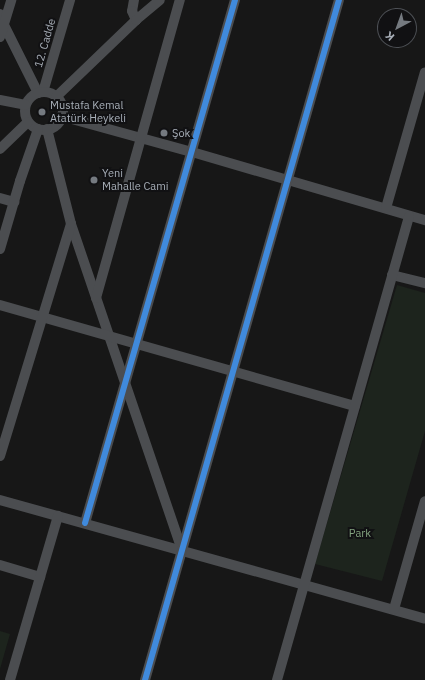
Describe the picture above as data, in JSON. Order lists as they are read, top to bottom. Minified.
{"streets":{"street":["12. Cadde"]},"parks":["Park"],"places":["Mustafa Kemal Atatürk Heykeli","Şok","Yeni Mahalle Cami"],"north":"bottom left"}
